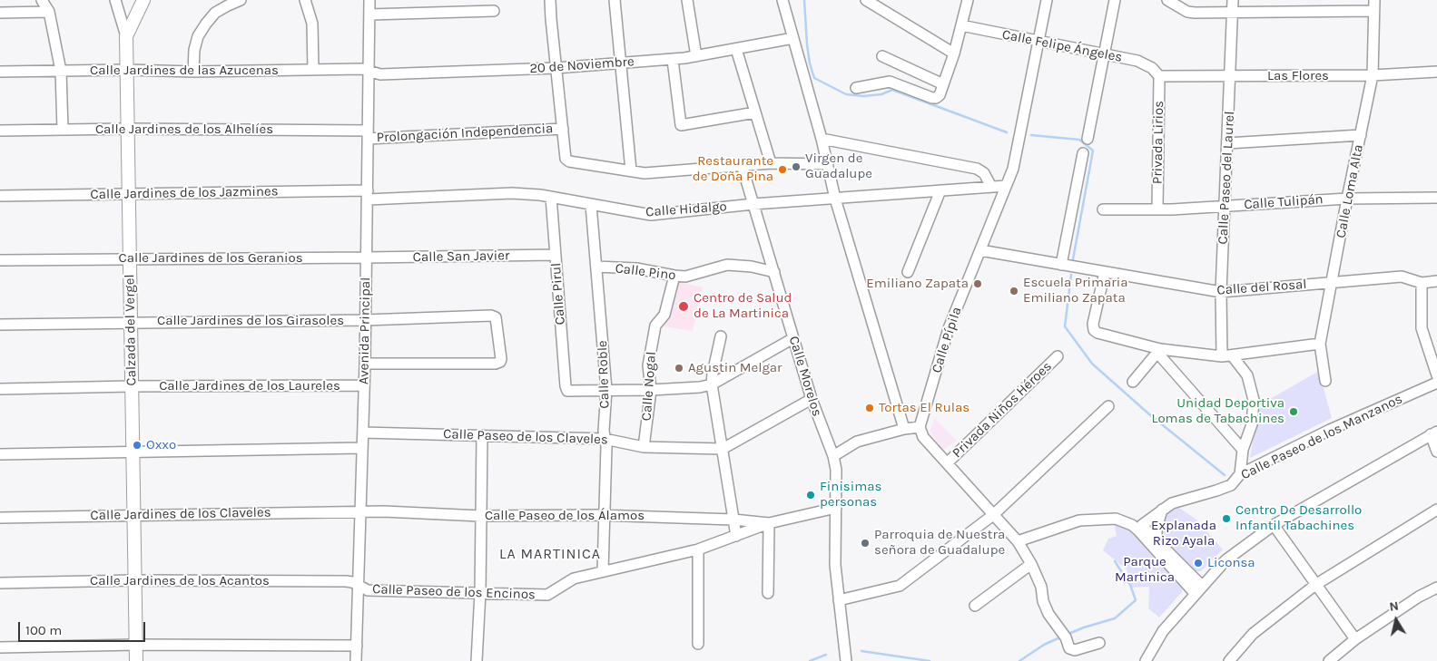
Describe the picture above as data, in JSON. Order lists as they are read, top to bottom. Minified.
{"streets":{"street":["Calle Felipe Ángeles","20 de Noviembre","Calle Jardines de las Azucenas","Las Flores","Calle Jardines de los Alhelíes","Prolongación Independencia","Privada Lirios","Calle Paseo del Laurel","Calle Loma Alta","Calle Jardines de los Jazmines","Calle Tulipán","Calle Hidalgo","Calle San Javier","Calle Jardines de los Geranios","Calle Pino","Calle del Rosal","Calle Pirul","Calle Jardines de los Girasoles","Calzada del Vergel","Avenida Principal","Calle Pípila","Calle Roble","Calle Morelos","Calle Jardines de los Laureles","Calle Nogal","Privada Niños Héroes","Calle Paseo de los Claveles","Calle Paseo de los Manzanos","Calle Jardines de los Claveles","Calle Paseo de los Álamos","Calle Jardines de los Acantos","Calle Paseo de los Encinos"]},"crossings":[["Calle Felipe Ángeles","Las Flores"],["Calle Felipe Ángeles","Privada Lirios"],["Calle Felipe Ángeles","Calle Pípila"],["20 de Noviembre","Calle Jardines de las Azucenas"],["20 de Noviembre","Avenida Principal"],["Calle Jardines de las Azucenas","Calzada del Vergel"],["Calle Jardines de las Azucenas","Avenida Principal"],["Las Flores","Privada Lirios"],["Las Flores","Calle Paseo del Laurel"],["Las Flores","Calle Loma Alta"],["Calle Jardines de los Alhelíes","Prolongación Independencia"],["Calle Jardines de los Alhelíes","Calzada del Vergel"],["Calle Jardines de los Alhelíes","Avenida Principal"],["Prolongación Independencia","Avenida Principal"],["Privada Lirios","Calle Tulipán"],["Calle Paseo del Laurel","Calle Tulipán"],["Calle Paseo del Laurel","Calle del Rosal"],["Calle Loma Alta","Calle Tulipán"],["Calle Loma Alta","Calle del Rosal"],["Calle Jardines de los Jazmines","Calle Hidalgo"],["Calle Jardines de los Jazmines","Calzada del Vergel"],["Calle Jardines de los Jazmines","Avenida Principal"],["Calle Hidalgo","Calle Pirul"],["Calle Hidalgo","Avenida Principal"],["Calle Hidalgo","Calle Pípila"],["Calle Hidalgo","Calle Roble"],["Calle Hidalgo","Calle Morelos"],["Calle San Javier","Calle Jardines de los Geranios"],["Calle San Javier","Calle Pirul"],["Calle San Javier","Avenida Principal"],["Calle Jardines de los Geranios","Calzada del Vergel"],["Calle Jardines de los Geranios","Avenida Principal"],["Calle Pino","Calle Roble"],["Calle Pino","Calle Morelos"],["Calle Pino","Calle Nogal"],["Calle del Rosal","Calle Pípila"],["Calle Pirul","Calle Roble"],["Calle Jardines de los Girasoles","Calzada del Vergel"],["Calle Jardines de los Girasoles","Avenida Principal"],["Calzada del Vergel","Calle Jardines de los Laureles"],["Calzada del Vergel","Calle Jardines de los Claveles"],["Calzada del Vergel","Calle Jardines de los Acantos"],["Avenida Principal","Calle Jardines de los Laureles"],["Avenida Principal","Calle Paseo de los Claveles"],["Avenida Principal","Calle Jardines de los Claveles"],["Avenida Principal","Calle Paseo de los Álamos"],["Avenida Principal","Calle Jardines de los Acantos"],["Avenida Principal","Calle Paseo de los Encinos"],["Calle Roble","Calle Paseo de los Claveles"],["Calle Roble","Calle Paseo de los Álamos"],["Calle Roble","Calle Paseo de los Encinos"],["Calle Morelos","Calle Paseo de los Encinos"],["Calle Nogal","Calle Paseo de los Claveles"],["Calle Jardines de los Claveles","Calle Paseo de los Álamos"],["Calle Paseo de los Álamos","Calle Paseo de los Encinos"],["Calle Jardines de los Acantos","Calle Paseo de los Encinos"]],"districts":["LA MARTINICA"],"parks":["Explanada Rizo Ayala","Parque Martinica"],"places":["Virgen de Guadalupe","Restaurante de Doña Pina","Emiliano Zapata","Escuela Primaria Emiliano Zapata","Centro de Salud de La Martinica","Agustin Melgar","Tortas El Rulas","Unidad Deportiva Lomas de Tabachines","Oxxo","Finisimas personas","Centro De Desarrollo Infantil Tabachines","Parroquia de Nuestra señora de Guadalupe","Liconsa"],"scale_bar":"100 m","north":"top"}
